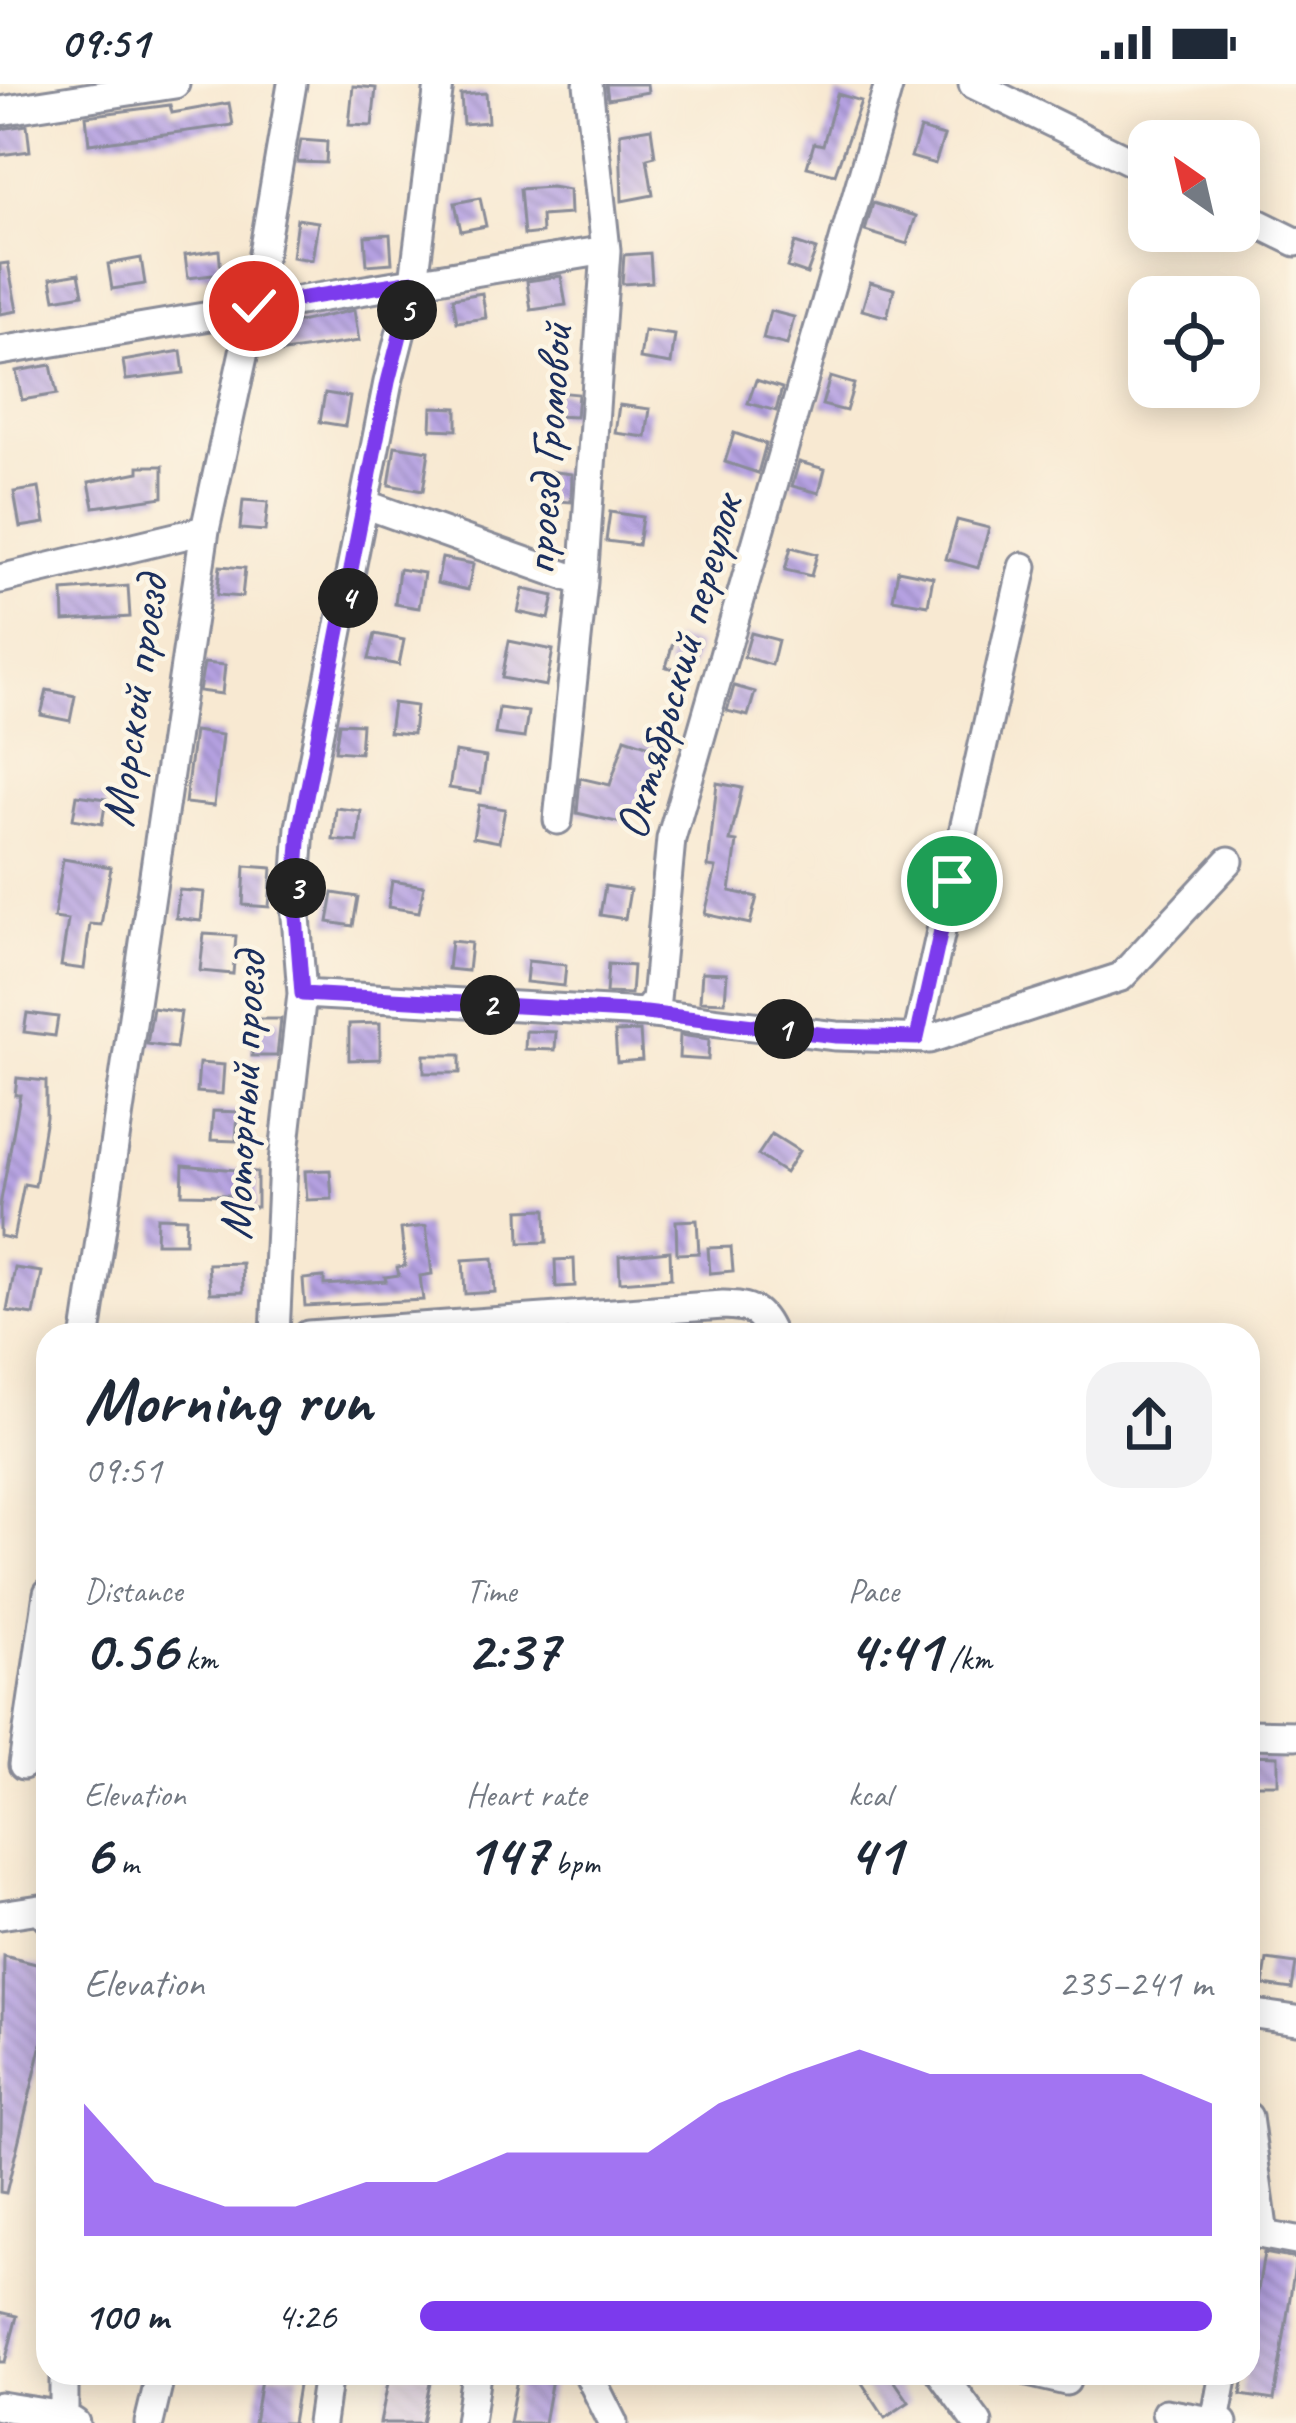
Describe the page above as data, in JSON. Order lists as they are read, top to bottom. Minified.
{"streets":{"street":["проезд Громовой","Октябрьский переулок","Морской проезд","Моторный проезд"]},"north":"top left","page":{"status":"09:51","pins":["5","4","3","2","1"],"heading":["Morning run","09:51"],"stats":[["Distance","0.56 km"],["Time","2:37"],["Pace","4:41 /km"],["Elevation","6 m"],["Heart rate","147 bpm"],["kcal","41"]],"chart":["Elevation","235–241 m"],"list":[{"name":"100 m","note":"4:26"}]}}
